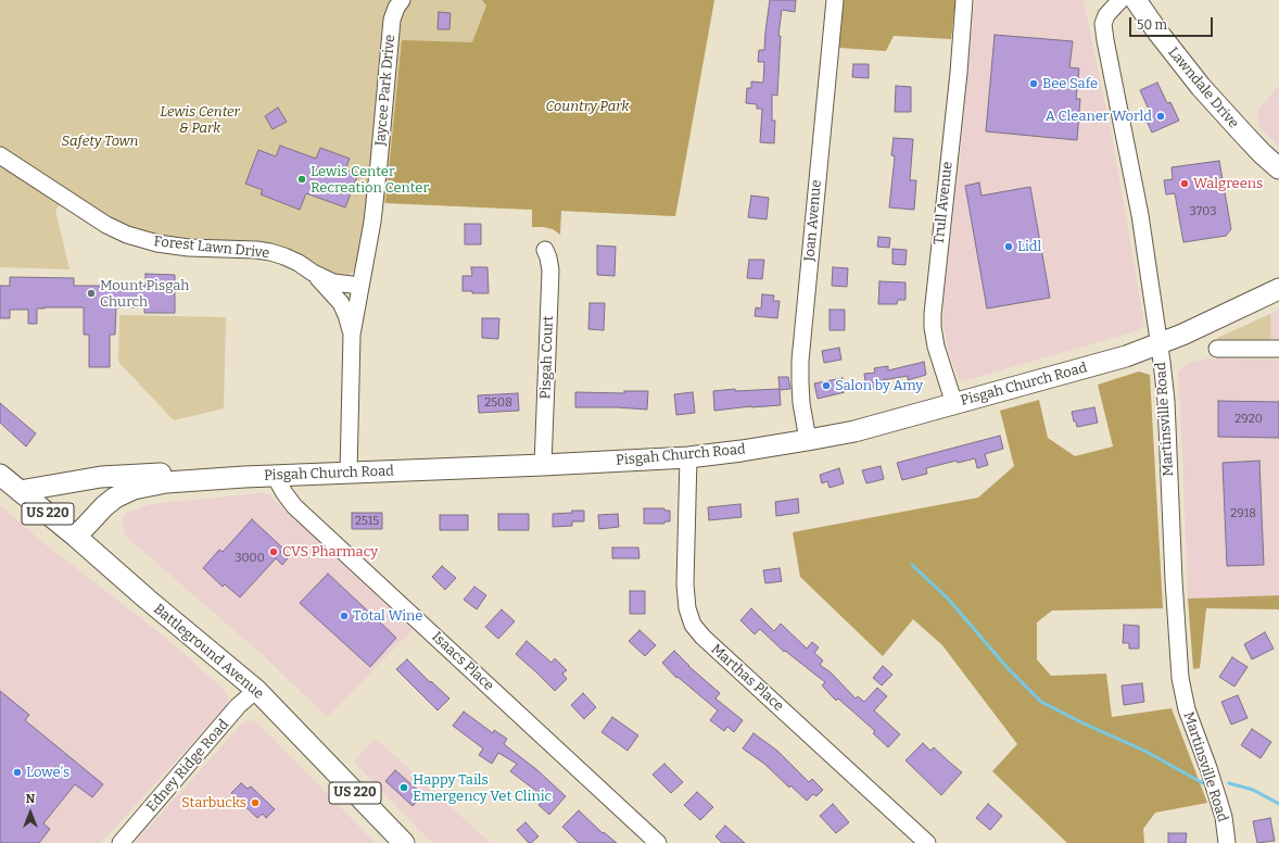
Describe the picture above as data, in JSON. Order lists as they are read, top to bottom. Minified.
{"streets":{"main road":["Lawndale Drive","Pisgah Church Road","US 220","Battleground Avenue"],"street":["Jaycee Park Drive","Trull Avenue","Joan Avenue","Forest Lawn Drive","Pisgah Court","Martinsville Road","Isaacs Place","Marthas Place","Edney Ridge Road"]},"crossings":[["Jaycee Park Drive","Forest Lawn Drive"],["Trull Avenue","Pisgah Church Road"],["Joan Avenue","Pisgah Church Road"],["Forest Lawn Drive","Pisgah Church Road"],["Pisgah Court","Pisgah Church Road"],["Pisgah Church Road","Martinsville Road"],["Pisgah Church Road","Battleground Avenue"],["Pisgah Church Road","Isaacs Place"],["Pisgah Church Road","Marthas Place"],["Battleground Avenue","Edney Ridge Road"]],"parks":["Country Park","Lewis Center & Park","Safety Town"],"places":["Bee Safe","A Cleaner World","Lewis Center Recreation Center","Walgreens","Lidl","Mount Pisgah Church","Salon by Amy","CVS Pharmacy","Total Wine","Lowe's","Happy Tails Emergency Vet Clinic","Starbucks"],"house_numbers":["3703","2508","2920","2918","2515","3000"],"scale_bar":"50 m","north":"top"}
